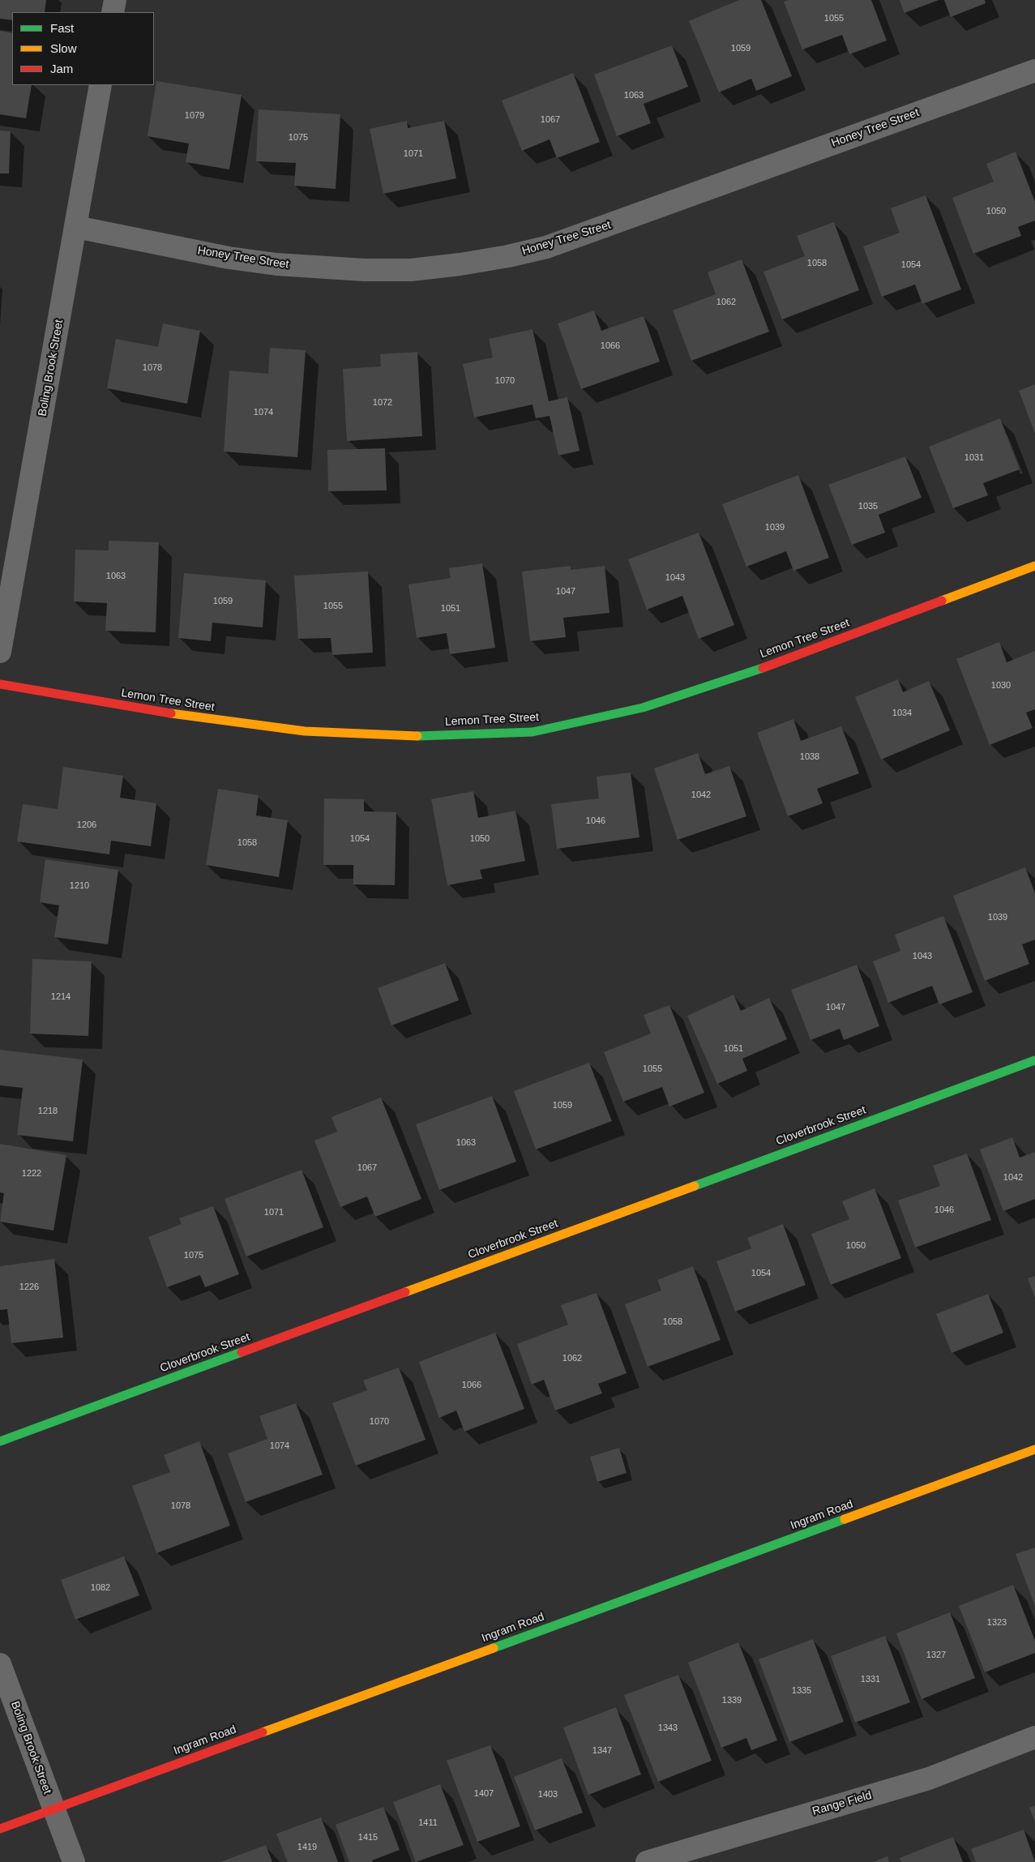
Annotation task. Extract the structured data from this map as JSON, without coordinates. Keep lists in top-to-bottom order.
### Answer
{
  "streets": {
    "street": [
      "Honey Tree Street",
      "Boling Brook Street",
      "Lemon Tree Street",
      "Cloverbrook Street",
      "Ingram Road",
      "Range Field"
    ]
  },
  "crossings": [
    ["Honey Tree Street", "Boling Brook Street"],
    ["Boling Brook Street", "Ingram Road"]
  ],
  "house_numbers": [
    "1055",
    "1059",
    "1063",
    "1079",
    "1067",
    "1075",
    "1071",
    "1050",
    "1058",
    "1054",
    "1062",
    "1066",
    "1078",
    "1070",
    "1072",
    "1074",
    "1031",
    "1035",
    "1039",
    "1063",
    "1043",
    "1047",
    "1059",
    "1055",
    "1051",
    "1030",
    "1034",
    "1038",
    "1042",
    "1046",
    "1206",
    "1054",
    "1050",
    "1058",
    "1210",
    "1039",
    "1043",
    "1214",
    "1047",
    "1051",
    "1055",
    "1059",
    "1218",
    "1063",
    "1067",
    "1222",
    "1042",
    "1046",
    "1071",
    "1050",
    "1075",
    "1054",
    "1226",
    "1058",
    "1062",
    "1066",
    "1070",
    "1074",
    "1078",
    "1082",
    "1323",
    "1327",
    "1331",
    "1335",
    "1339",
    "1343",
    "1347",
    "1407",
    "1403",
    "1411",
    "1415",
    "1419"
  ],
  "legend": ["Fast", "Slow", "Jam"]
}
